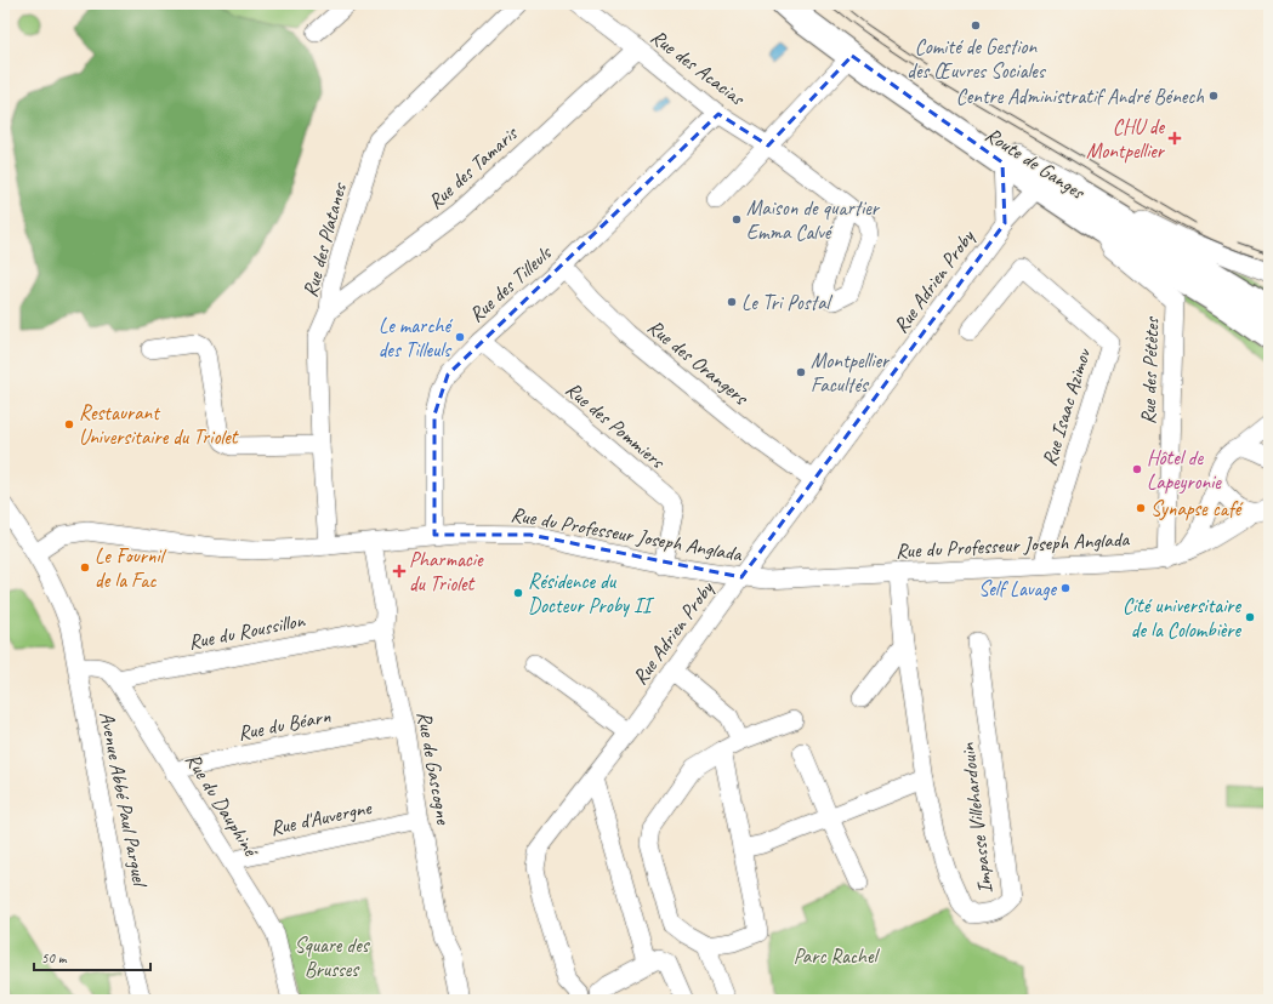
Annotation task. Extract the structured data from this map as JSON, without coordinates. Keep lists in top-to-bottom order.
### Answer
{
  "streets": {
    "main road": ["Route de Ganges"],
    "street": [
      "Rue des Acacias",
      "Rue des Tamaris",
      "Rue des Platanes",
      "Rue Adrien Proby",
      "Rue des Tilleuls",
      "Rue des Orangers",
      "Rue des Pétètes",
      "Rue Isaac Azimov",
      "Rue des Pommiers",
      "Rue du Professeur Joseph Anglada",
      "Rue du Roussillon",
      "Rue du Béarn",
      "Rue de Gascogne",
      "Avenue Abbé Paul Parguel",
      "Rue du Dauphiné",
      "Rue d'Auvergne",
      "Impasse Villehardouin"
    ]
  },
  "crossings": [
    ["Rue des Acacias", "Rue des Tamaris"],
    ["Rue des Acacias", "Rue des Tilleuls"],
    ["Route de Ganges", "Rue Adrien Proby"],
    ["Route de Ganges", "Rue des Pétètes"],
    ["Rue des Tamaris", "Rue des Platanes"],
    ["Rue des Platanes", "Rue du Professeur Joseph Anglada"],
    ["Rue Adrien Proby", "Rue des Orangers"],
    ["Rue Adrien Proby", "Rue du Professeur Joseph Anglada"],
    ["Rue des Tilleuls", "Rue des Orangers"],
    ["Rue des Tilleuls", "Rue des Pommiers"],
    ["Rue des Tilleuls", "Rue du Professeur Joseph Anglada"],
    ["Rue des Pétètes", "Rue du Professeur Joseph Anglada"],
    ["Rue Isaac Azimov", "Rue du Professeur Joseph Anglada"],
    ["Rue des Pommiers", "Rue du Professeur Joseph Anglada"],
    ["Rue du Professeur Joseph Anglada", "Rue de Gascogne"],
    ["Rue du Professeur Joseph Anglada", "Avenue Abbé Paul Parguel"],
    ["Rue du Professeur Joseph Anglada", "Impasse Villehardouin"],
    ["Rue du Roussillon", "Rue de Gascogne"],
    ["Rue du Roussillon", "Rue du Dauphiné"],
    ["Rue du Béarn", "Rue de Gascogne"],
    ["Rue du Béarn", "Rue du Dauphiné"],
    ["Rue de Gascogne", "Rue d'Auvergne"],
    ["Avenue Abbé Paul Parguel", "Rue du Dauphiné"],
    ["Rue du Dauphiné", "Rue d'Auvergne"]
  ],
  "parks": ["Square des Brusses", "Parc Rachel"],
  "places": {
    "other": [
      "Comité de Gestion des Œuvres Sociales",
      "Centre Administratif André Bénech",
      "Maison de quartier Emma Calvé",
      "Le Tri Postal",
      "Le marché des Tilleuls",
      "Montpellier Facultés",
      "Restaurant Universitaire du Triolet",
      "Hôtel de Lapeyronie",
      "Synapse café",
      "Le Fournil de la Fac",
      "Self Lavage",
      "Résidence du Docteur Proby II",
      "Cité universitaire de la Colombière"
    ],
    "health": ["CHU de Montpellier", "Pharmacie du Triolet"]
  },
  "scale_bar": "50 m"
}
